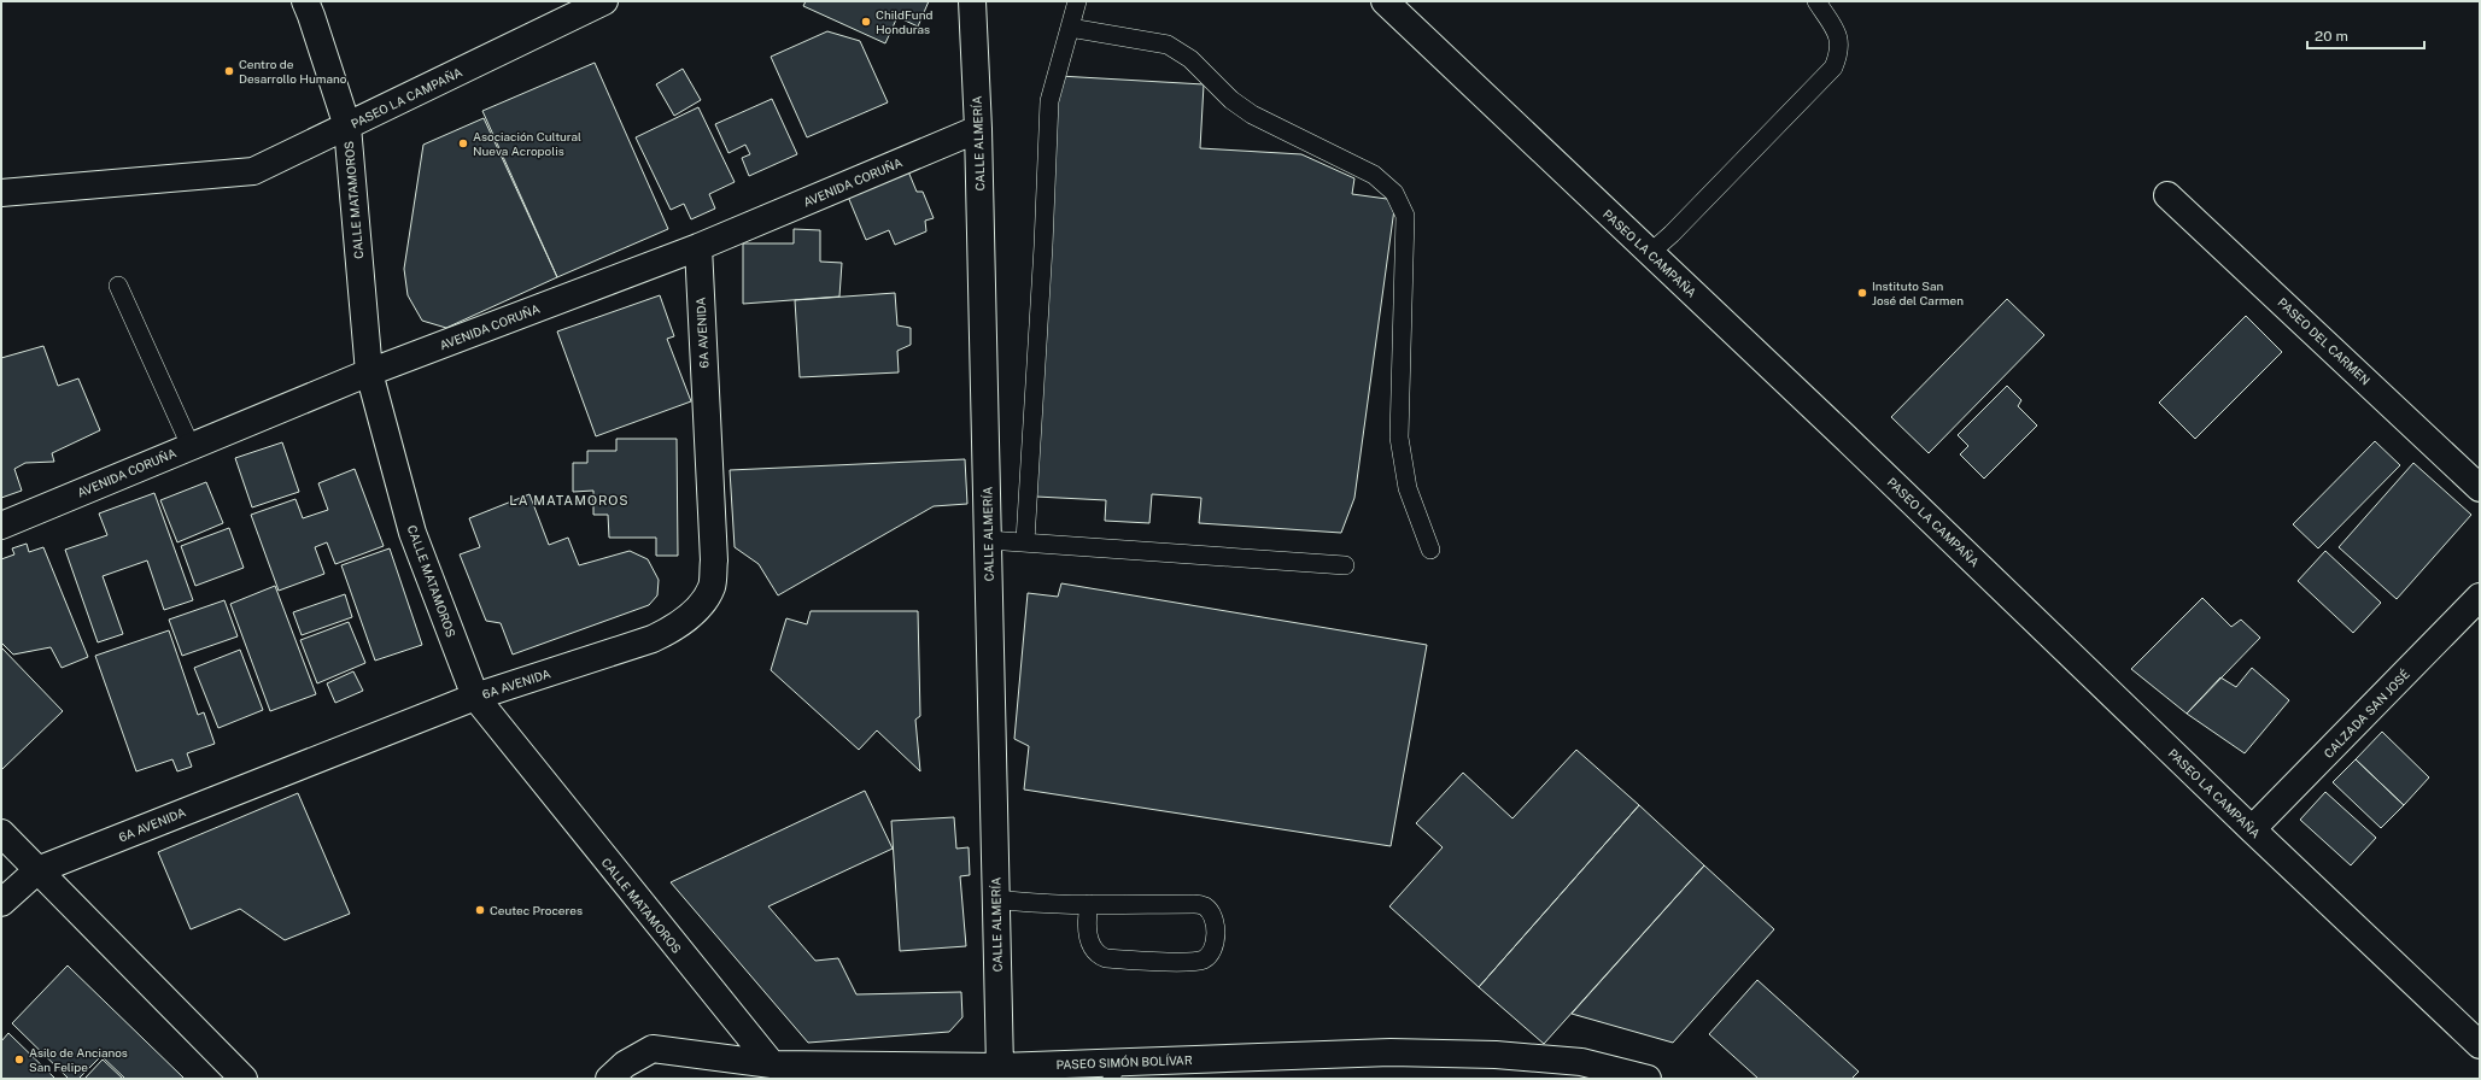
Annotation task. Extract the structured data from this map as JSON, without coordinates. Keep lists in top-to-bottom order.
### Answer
{
  "streets": {
    "street": [
      "PASEO LA CAMPAÑA",
      "CALLE ALMERÍA",
      "AVENIDA CORUÑA",
      "CALLE MATAMOROS",
      "6A AVENIDA",
      "PASEO DEL CARMEN",
      "CALZADA SAN JOSÉ",
      "PASEO SIMÓN BOLÍVAR"
    ]
  },
  "crossings": [
    ["PASEO LA CAMPAÑA", "CALLE MATAMOROS"],
    ["PASEO LA CAMPAÑA", "CALZADA SAN JOSÉ"],
    ["CALLE ALMERÍA", "AVENIDA CORUÑA"],
    ["CALLE ALMERÍA", "PASEO SIMÓN BOLÍVAR"],
    ["AVENIDA CORUÑA", "CALLE MATAMOROS"],
    ["AVENIDA CORUÑA", "6A AVENIDA"],
    ["CALLE MATAMOROS", "6A AVENIDA"],
    ["CALLE MATAMOROS", "PASEO SIMÓN BOLÍVAR"]
  ],
  "districts": ["LA MATAMOROS"],
  "places": [
    "ChildFund Honduras",
    "Centro de Desarrollo Humano",
    "Asociación Cultural Nueva Acropolis",
    "Instituto San José del Carmen",
    "Ceutec Proceres",
    "Asilo de Ancianos San Felipe"
  ],
  "scale_bar": "20 m"
}
